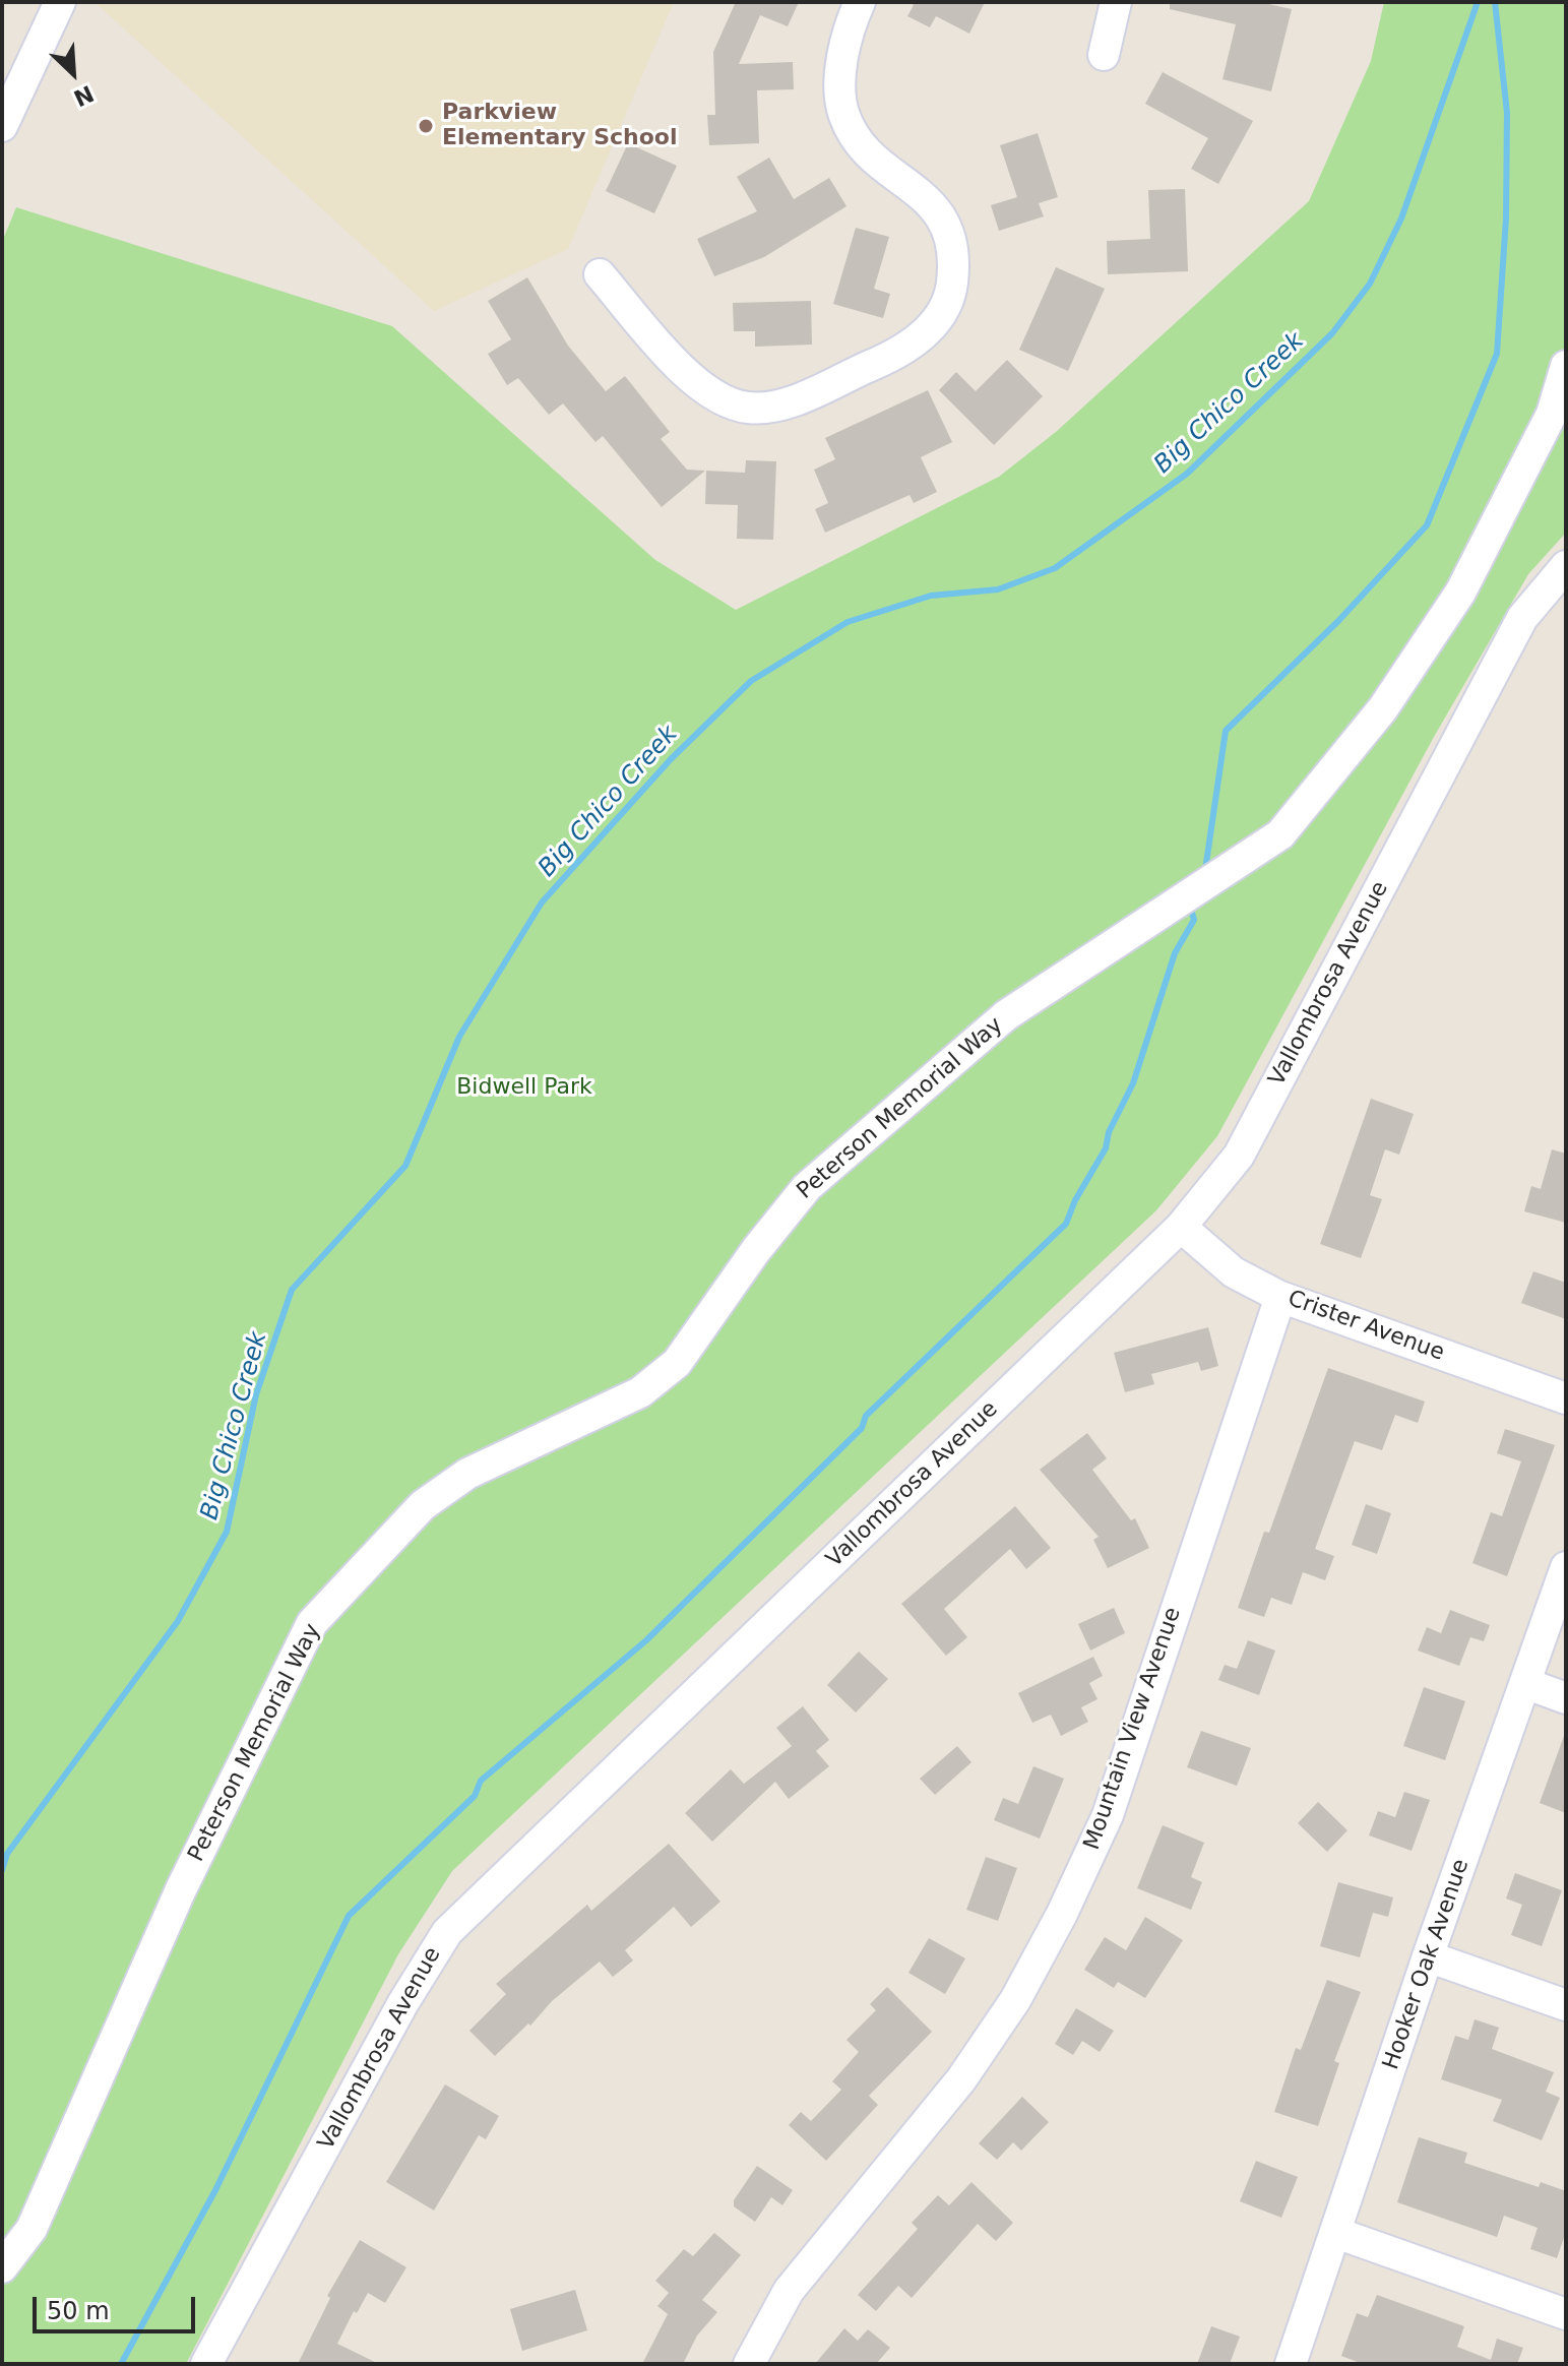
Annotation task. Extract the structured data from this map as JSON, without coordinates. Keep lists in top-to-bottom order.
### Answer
{
  "streets": {
    "street": [
      "Vallombrosa Avenue",
      "Peterson Memorial Way",
      "Crister Avenue",
      "Mountain View Avenue",
      "Hooker Oak Avenue"
    ]
  },
  "crossings": [
    ["Vallombrosa Avenue", "Crister Avenue"],
    ["Crister Avenue", "Mountain View Avenue"]
  ],
  "water": ["Big Chico Creek"],
  "parks": ["Bidwell Park"],
  "places": ["Parkview Elementary School"],
  "scale_bar": "50 m",
  "north": "bottom right"
}
